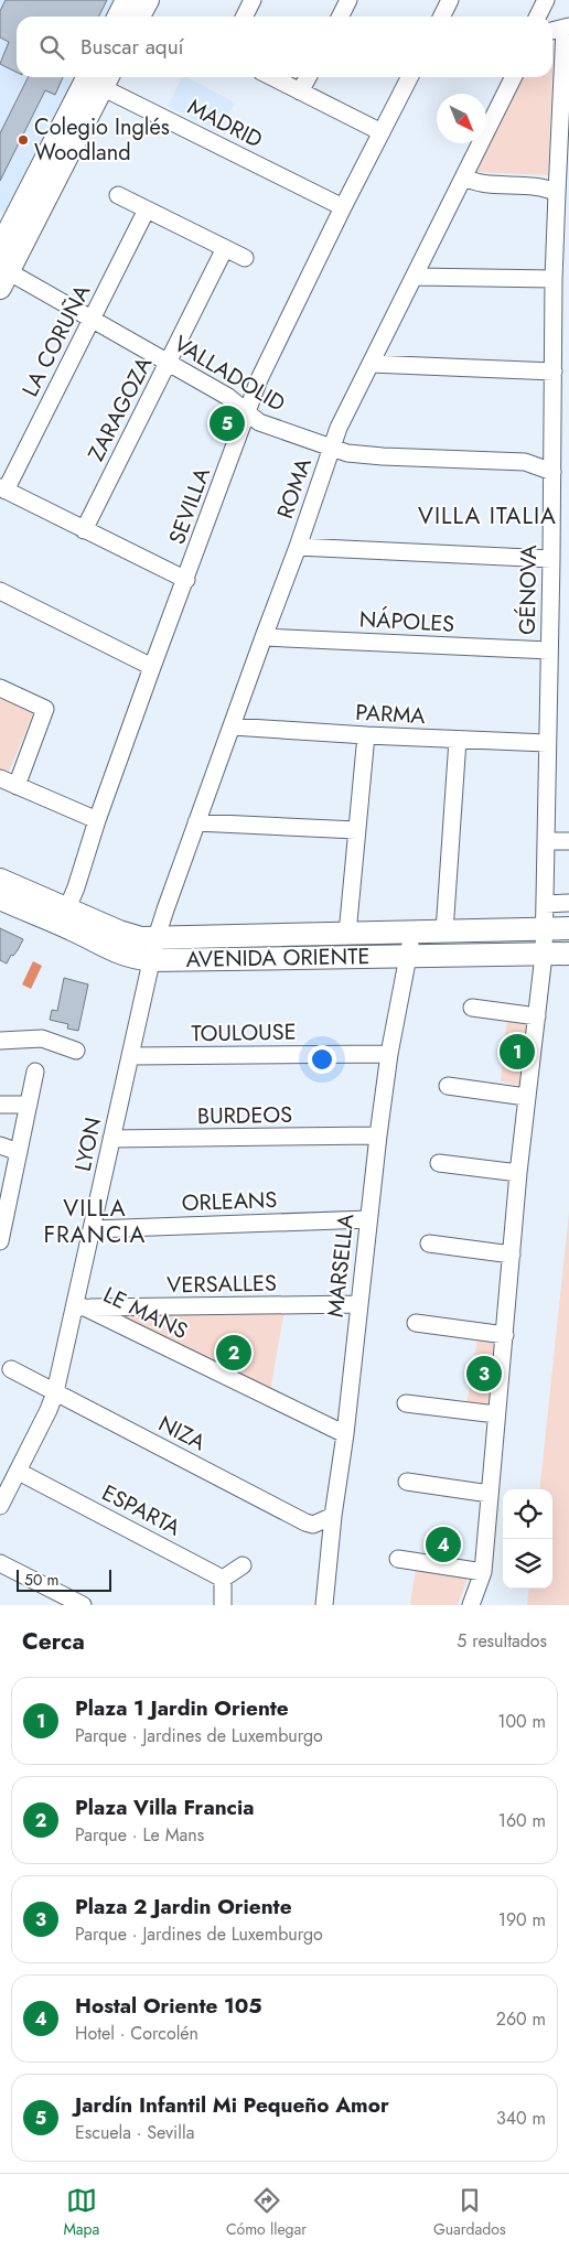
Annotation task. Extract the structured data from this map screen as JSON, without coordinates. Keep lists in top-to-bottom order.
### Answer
{
  "streets": {
    "main road": ["AVENIDA ORIENTE"],
    "street": [
      "MADRID",
      "LA CORUÑA",
      "VALLADOLID",
      "ZARAGOZA",
      "ROMA",
      "SEVILLA",
      "GÉNOVA",
      "NÁPOLES",
      "PARMA",
      "TOULOUSE",
      "BURDEOS",
      "LYON",
      "ORLEANS",
      "MARSELLA",
      "VERSALLES",
      "LE MANS",
      "NIZA",
      "ESPARTA"
    ]
  },
  "crossings": [
    ["MADRID", "SEVILLA"],
    ["LA CORUÑA", "VALLADOLID"],
    ["VALLADOLID", "ZARAGOZA"],
    ["VALLADOLID", "ROMA"],
    ["VALLADOLID", "SEVILLA"],
    ["VALLADOLID", "GÉNOVA"],
    ["ROMA", "NÁPOLES"],
    ["ROMA", "PARMA"],
    ["ROMA", "AVENIDA ORIENTE"],
    ["ROMA", "LYON"],
    ["SEVILLA", "AVENIDA ORIENTE"],
    ["GÉNOVA", "NÁPOLES"],
    ["GÉNOVA", "PARMA"],
    ["GÉNOVA", "AVENIDA ORIENTE"],
    ["AVENIDA ORIENTE", "LYON"],
    ["AVENIDA ORIENTE", "MARSELLA"],
    ["TOULOUSE", "LYON"],
    ["TOULOUSE", "MARSELLA"],
    ["BURDEOS", "LYON"],
    ["BURDEOS", "MARSELLA"],
    ["LYON", "ORLEANS"],
    ["LYON", "VERSALLES"],
    ["LYON", "LE MANS"],
    ["LYON", "NIZA"],
    ["LYON", "ESPARTA"],
    ["ORLEANS", "MARSELLA"],
    ["MARSELLA", "VERSALLES"],
    ["MARSELLA", "LE MANS"],
    ["MARSELLA", "NIZA"],
    ["VERSALLES", "LE MANS"]
  ],
  "districts": ["VILLA ITALIA", "VILLA FRANCIA"],
  "places": ["Colegio Inglés Woodland"],
  "scale_bar": "50 m",
  "north": "bottom right",
  "page": {
    "search": "Buscar aquí",
    "pins": [
      "5",
      "1",
      "2",
      "3",
      "4"
    ],
    "scale": "50 m",
    "heading": ["Cerca", "5 resultados"],
    "list": [
      {
        "mark": "1",
        "name": "Plaza 1 Jardin Oriente",
        "note": "Parque · Jardines de Luxemburgo",
        "value": "100 m"
      },
      {
        "mark": "2",
        "name": "Plaza Villa Francia",
        "note": "Parque · Le Mans",
        "value": "160 m"
      },
      {
        "mark": "3",
        "name": "Plaza 2 Jardin Oriente",
        "note": "Parque · Jardines de Luxemburgo",
        "value": "190 m"
      },
      {
        "mark": "4",
        "name": "Hostal Oriente 105",
        "note": "Hotel · Corcolén",
        "value": "260 m"
      },
      {
        "mark": "5",
        "name": "Jardín Infantil Mi Pequeño Amor",
        "note": "Escuela · Sevilla",
        "value": "340 m"
      }
    ],
    "nav": ["Mapa", "Cómo llegar", "Guardados"]
  }
}
